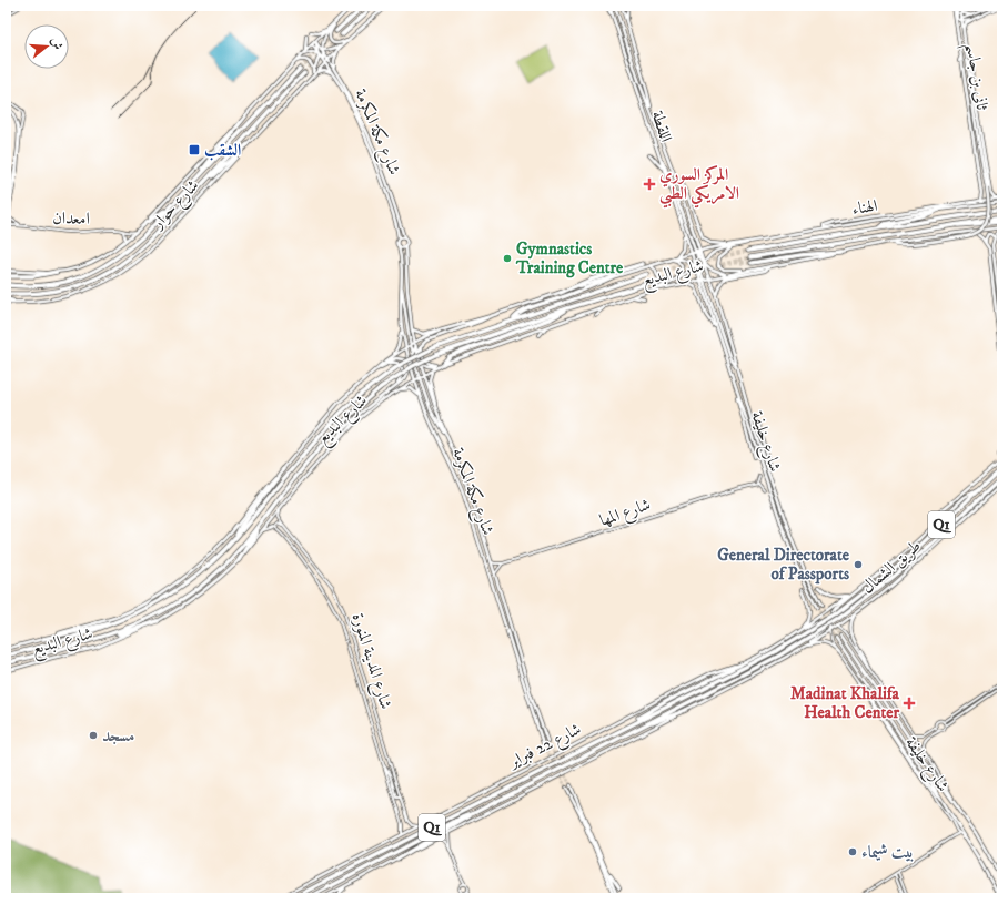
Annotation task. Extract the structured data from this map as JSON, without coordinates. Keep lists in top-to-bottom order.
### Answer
{
  "streets": {
    "highway": [
      "شارع حوار",
      "الهناء",
      "شارع البديع",
      "Q1",
      "طريق الشمال",
      "شارع 22 فبراير"
    ],
    "main road": [
      "ثانى بن جاسم",
      "اللقطة",
      "شارع مكة المكرمة",
      "شارع خليفة"
    ],
    "street": ["امعدان", "شارع المها", "شارع المدينة المنورة"]
  },
  "crossings": [
    ["اللقطة", "شارع البديع"],
    ["اللقطة", "شارع خليفة"],
    ["شارع مكة المكرمة", "شارع حوار"],
    ["شارع مكة المكرمة", "شارع البديع"],
    ["شارع مكة المكرمة", "شارع المها"],
    ["شارع حوار", "امعدان"],
    ["الهناء", "شارع البديع"],
    ["شارع البديع", "شارع خليفة"],
    ["شارع البديع", "شارع المدينة المنورة"],
    ["شارع خليفة", "طريق الشمال"],
    ["شارع خليفة", "شارع 22 فبراير"],
    ["طريق الشمال", "شارع 22 فبراير"],
    ["شارع المدينة المنورة", "شارع 22 فبراير"]
  ],
  "places": {
    "transit": ["الشقب"],
    "health": ["المركز السوري الامريكي الطبي", "Madinat Khalifa Health Center"],
    "other": [
      "Gymnastics Training Centre",
      "General Directorate of Passports",
      "مسجد",
      "بيت شيماء"
    ]
  },
  "north": "right"
}
